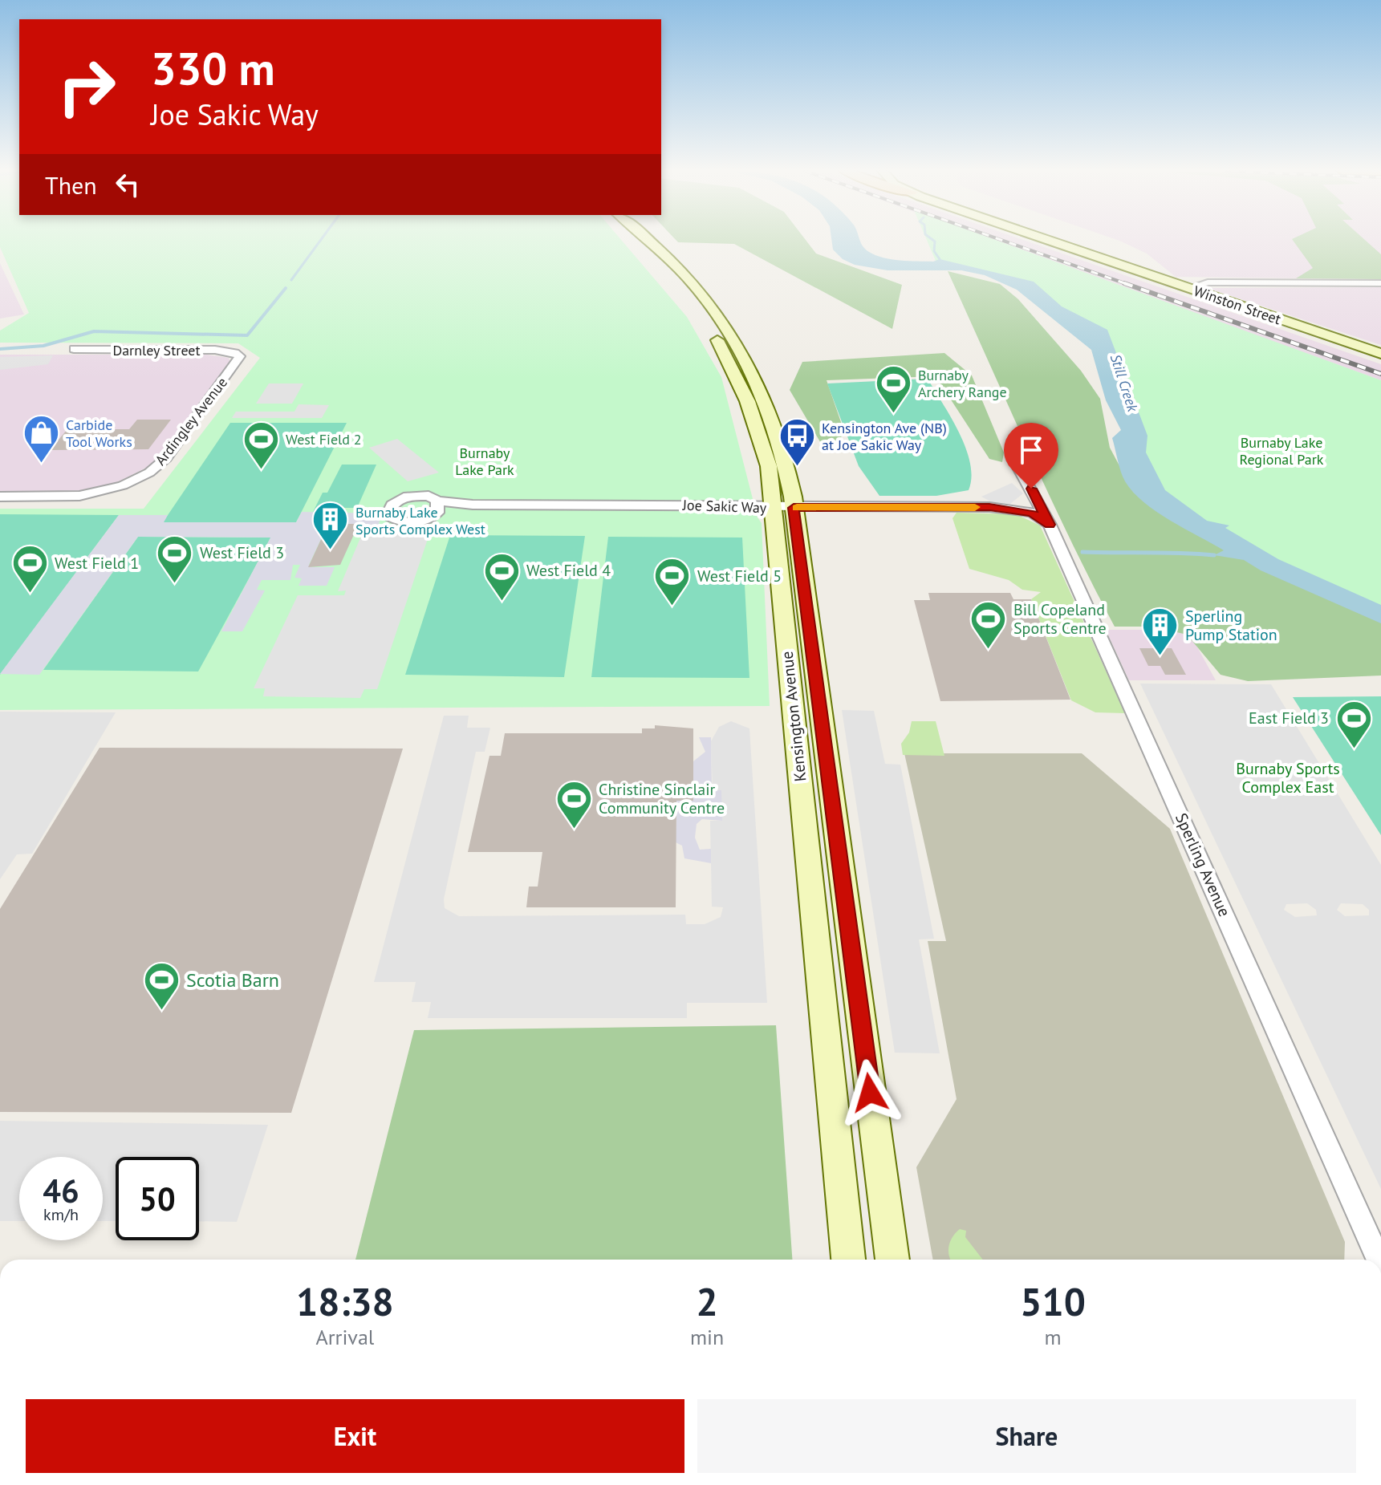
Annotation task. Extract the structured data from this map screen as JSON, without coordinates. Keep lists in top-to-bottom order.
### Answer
{
  "streets": {
    "main road": ["Winston Street", "Kensington Avenue"],
    "street": [
      "Darnley Street",
      "Ardingley Avenue",
      "Joe Sakic Way",
      "Sperling Avenue"
    ]
  },
  "crossings": [
    ["Darnley Street", "Ardingley Avenue"],
    ["Joe Sakic Way", "Kensington Avenue"],
    ["Joe Sakic Way", "Sperling Avenue"]
  ],
  "water": ["Still Creek"],
  "parks": ["Burnaby Lake Regional Park", "Burnaby Lake Park", "Burnaby Sports Complex East"],
  "places": {
    "sports": [
      "Burnaby Archery Range",
      "West Field 2",
      "West Field 3",
      "West Field 1",
      "West Field 4",
      "West Field 5",
      "Bill Copeland Sports Centre",
      "East Field 3",
      "Christine Sinclair Community Centre",
      "Scotia Barn"
    ],
    "shop": ["Carbide Tool Works"],
    "bus stop": ["Kensington Ave (NB) at Joe Sakic Way"],
    "building": ["Burnaby Lake Sports Complex West", "Sperling Pump Station"]
  },
  "page": {
    "turn": ["330 m", "Joe Sakic Way"],
    "then": "Then",
    "speed": "46 km/h",
    "limit": "50",
    "eta": [
      "18:38",
      "Arrival",
      "2",
      "min",
      "510",
      "m"
    ],
    "buttons": ["Exit", "Share"]
  }
}
